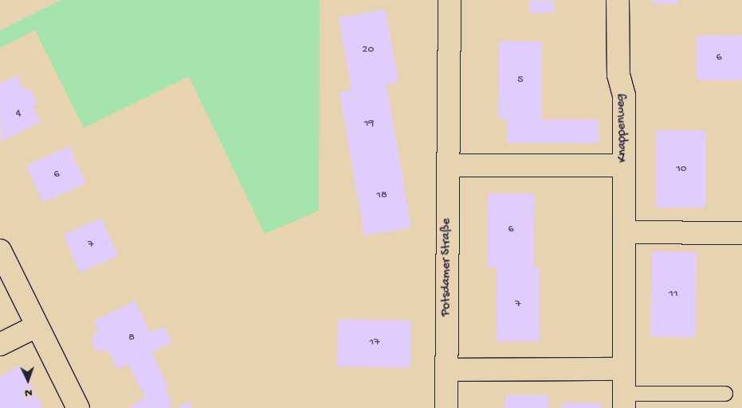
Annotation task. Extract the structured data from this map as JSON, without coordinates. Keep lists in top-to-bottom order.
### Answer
{
  "streets": {
    "street": ["Knappenweg", "Potsdamer Straße"]
  },
  "house_numbers": [
    "20",
    "6",
    "5",
    "4",
    "19",
    "10",
    "6",
    "18",
    "6",
    "7",
    "11",
    "7",
    "8",
    "17"
  ],
  "north": "bottom"
}
